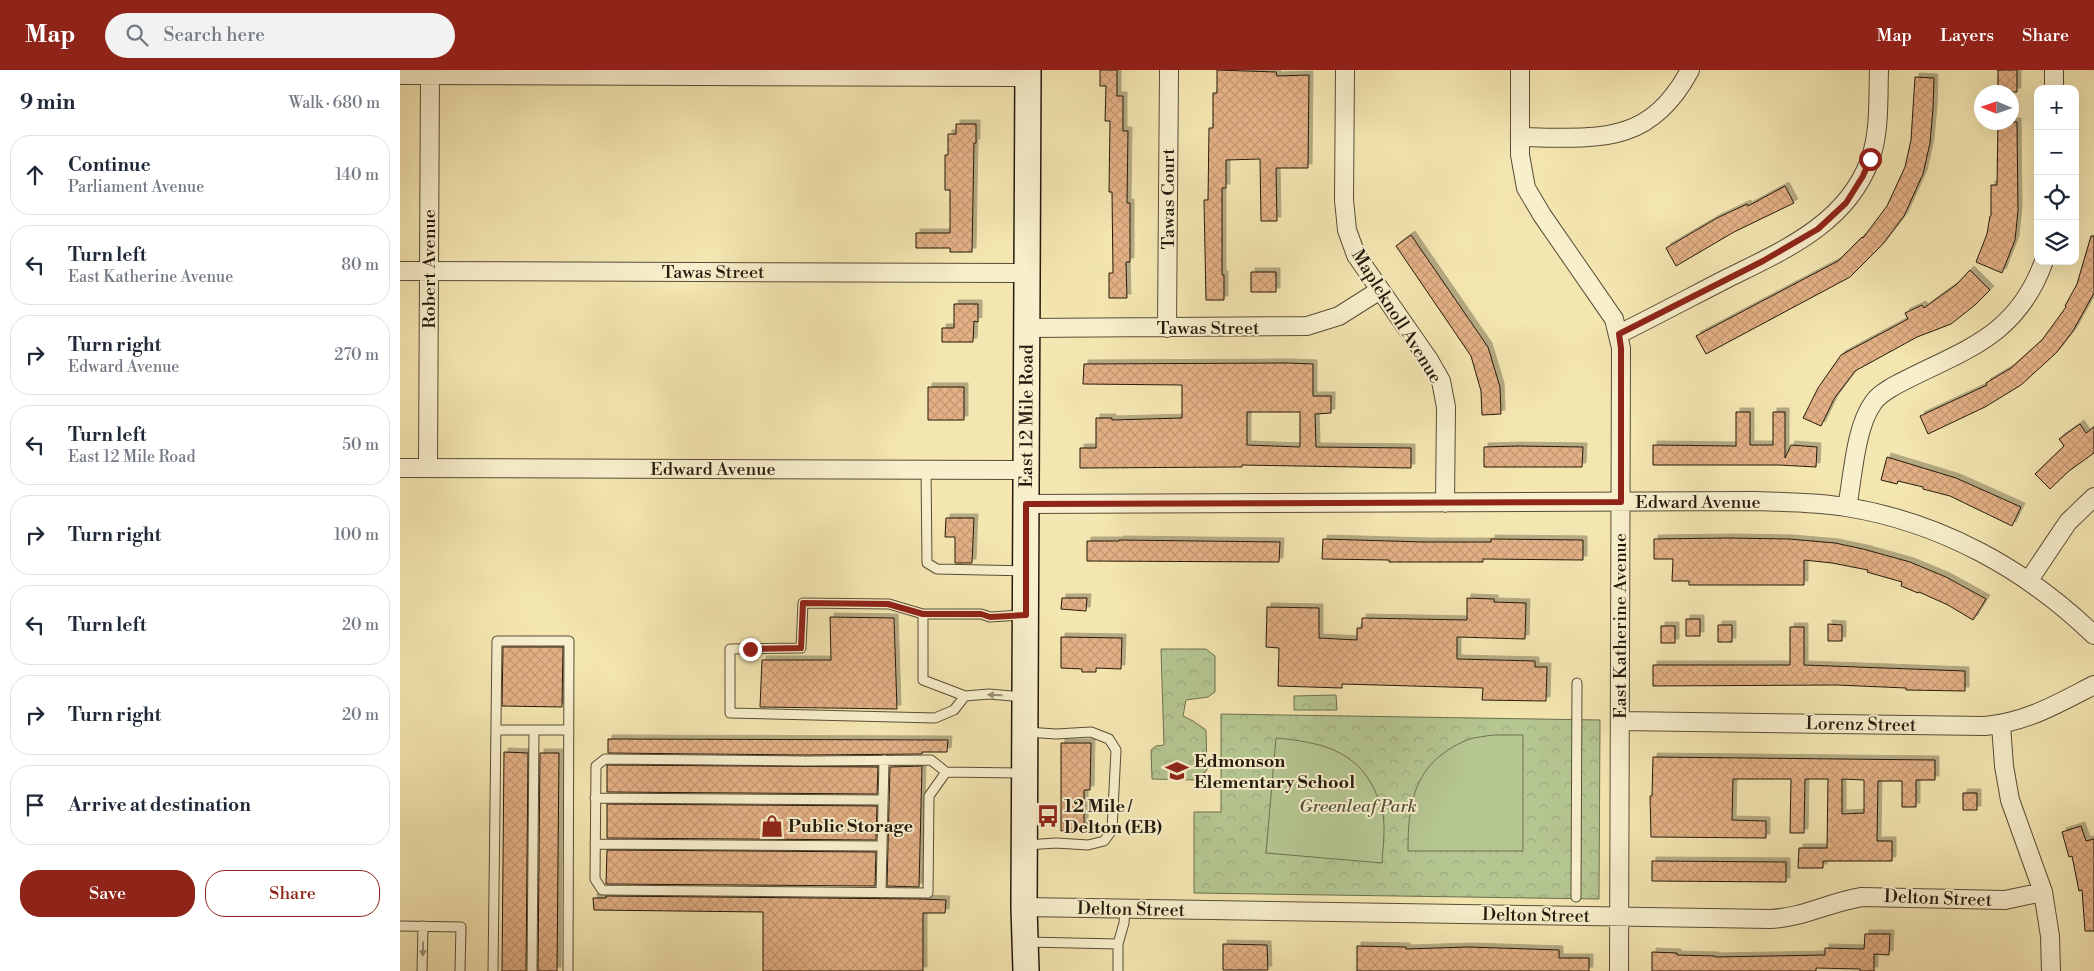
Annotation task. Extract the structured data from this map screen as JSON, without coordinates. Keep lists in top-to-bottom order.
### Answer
{
  "streets": {
    "main road": ["East 12 Mile Road"],
    "street": [
      "Tawas Court",
      "Robert Avenue",
      "Tawas Street",
      "Mapleknoll Avenue",
      "Edward Avenue",
      "East Katherine Avenue",
      "Lorenz Street",
      "Delton Street"
    ]
  },
  "crossings": [
    ["Tawas Court", "Tawas Street"],
    ["Robert Avenue", "Tawas Street"],
    ["Robert Avenue", "Edward Avenue"],
    ["Tawas Street", "Mapleknoll Avenue"],
    ["Tawas Street", "East 12 Mile Road"],
    ["Mapleknoll Avenue", "Edward Avenue"],
    ["East 12 Mile Road", "Edward Avenue"],
    ["East 12 Mile Road", "Delton Street"],
    ["Edward Avenue", "East Katherine Avenue"],
    ["East Katherine Avenue", "Lorenz Street"],
    ["East Katherine Avenue", "Delton Street"]
  ],
  "parks": ["Greenleaf Park"],
  "places": {
    "school or university": ["Edmonson Elementary School"],
    "bus stop": ["12 Mile / Delton (EB)"],
    "shop": ["Public Storage"]
  },
  "north": "left",
  "page": {
    "header": "Map",
    "search": "Search here",
    "nav": ["Map", "Layers", "Share"],
    "heading": ["9 min", "Walk · 680 m"],
    "map_buttons": ["+", "−"],
    "list": [
      ["Continue", "Parliament Avenue", "140 m"],
      ["Turn left", "East Katherine Avenue", "80 m"],
      ["Turn right", "Edward Avenue", "270 m"],
      ["Turn left", "East 12 Mile Road", "50 m"],
      ["Turn right", "100 m"],
      ["Turn left", "20 m"],
      ["Turn right", "20 m"],
      "Arrive at destination"
    ],
    "buttons": ["Save", "Share"]
  }
}
